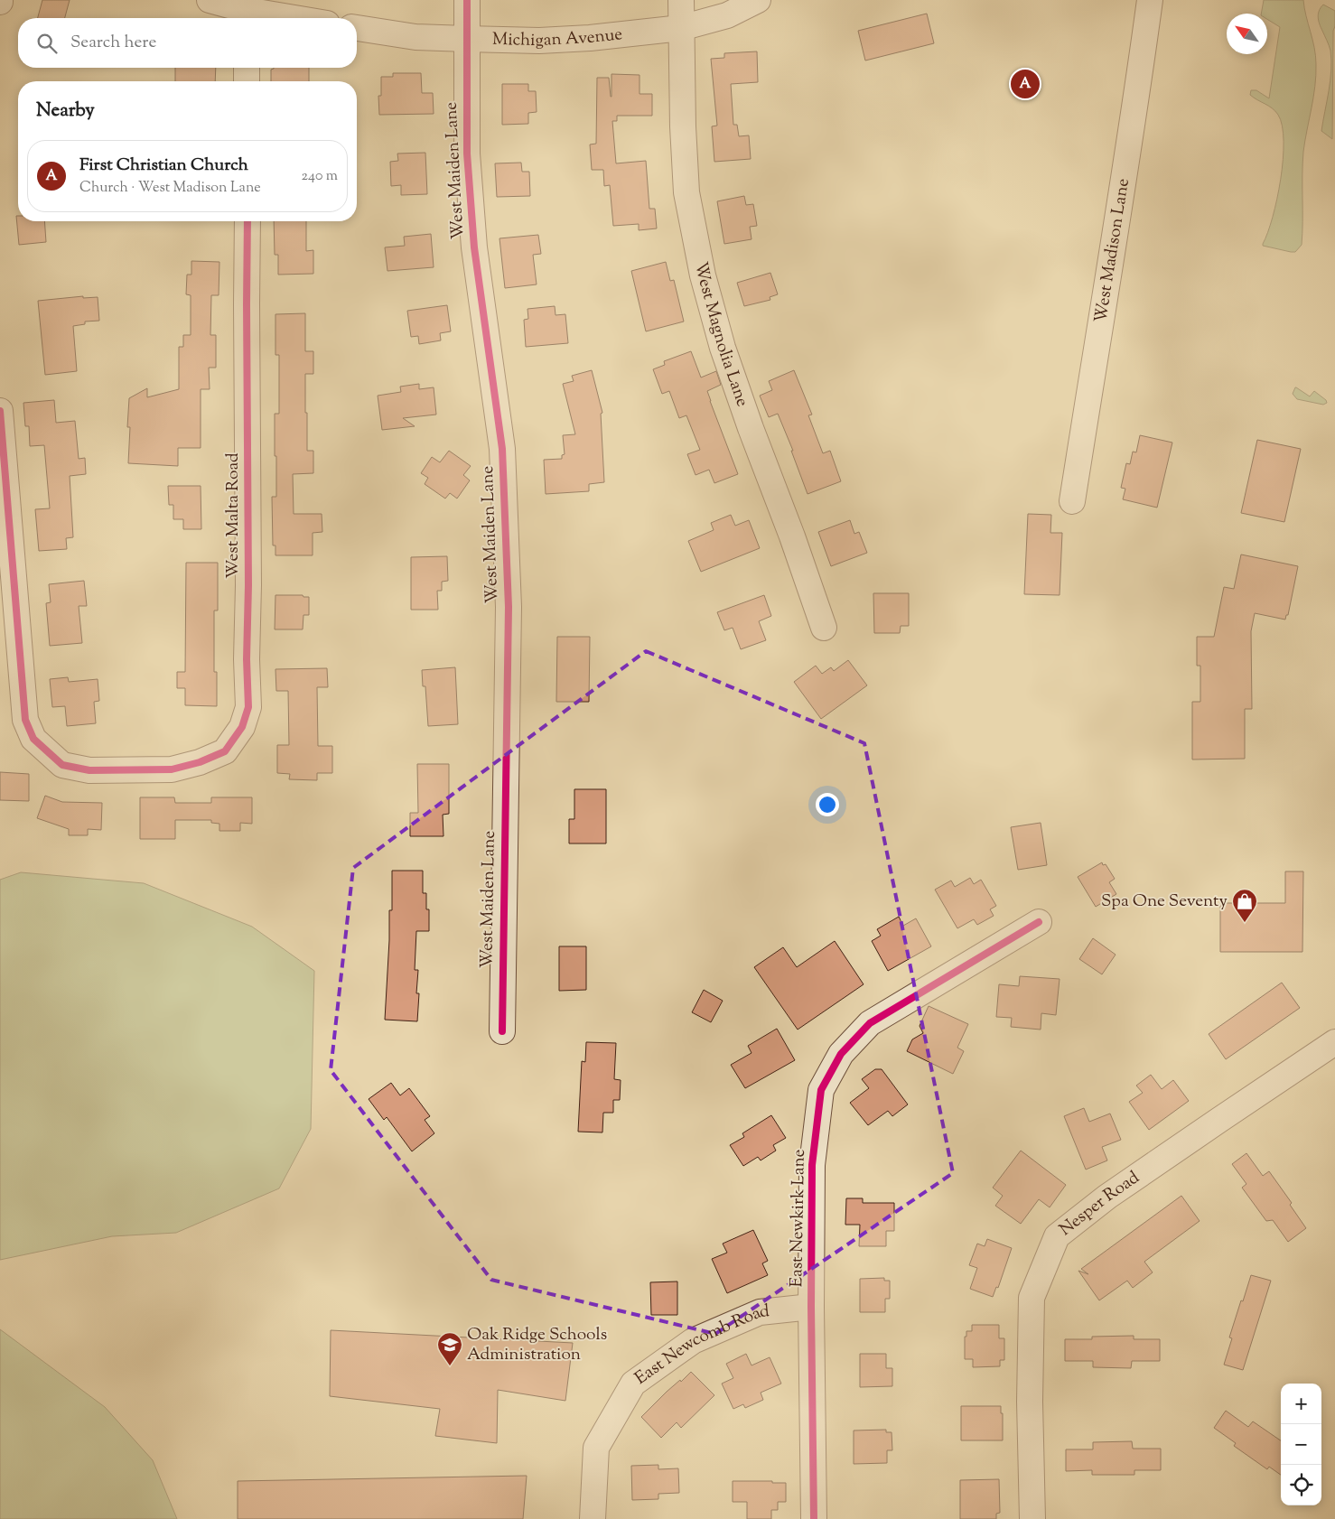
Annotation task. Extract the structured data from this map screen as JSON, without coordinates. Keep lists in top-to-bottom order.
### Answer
{
  "streets": {
    "street": [
      "Michigan Avenue",
      "West Maiden Lane",
      "West Madison Lane",
      "West Magnolia Lane",
      "West Malta Road",
      "Nesper Road",
      "East Newkirk Lane",
      "East Newcomb Road"
    ]
  },
  "crossings": [
    ["Michigan Avenue", "West Maiden Lane"],
    ["Michigan Avenue", "West Magnolia Lane"],
    ["East Newkirk Lane", "East Newcomb Road"]
  ],
  "places": {
    "shop": ["Spa One Seventy"],
    "school or university": ["Oak Ridge Schools Administration"]
  },
  "north": "top left",
  "page": {
    "search": "Search here",
    "pins": "A",
    "heading": "Nearby",
    "list": [
      {
        "mark": "A",
        "name": "First Christian Church",
        "note": "Church · West Madison Lane",
        "value": "240 m"
      }
    ],
    "map_buttons": ["+", "−"]
  }
}
